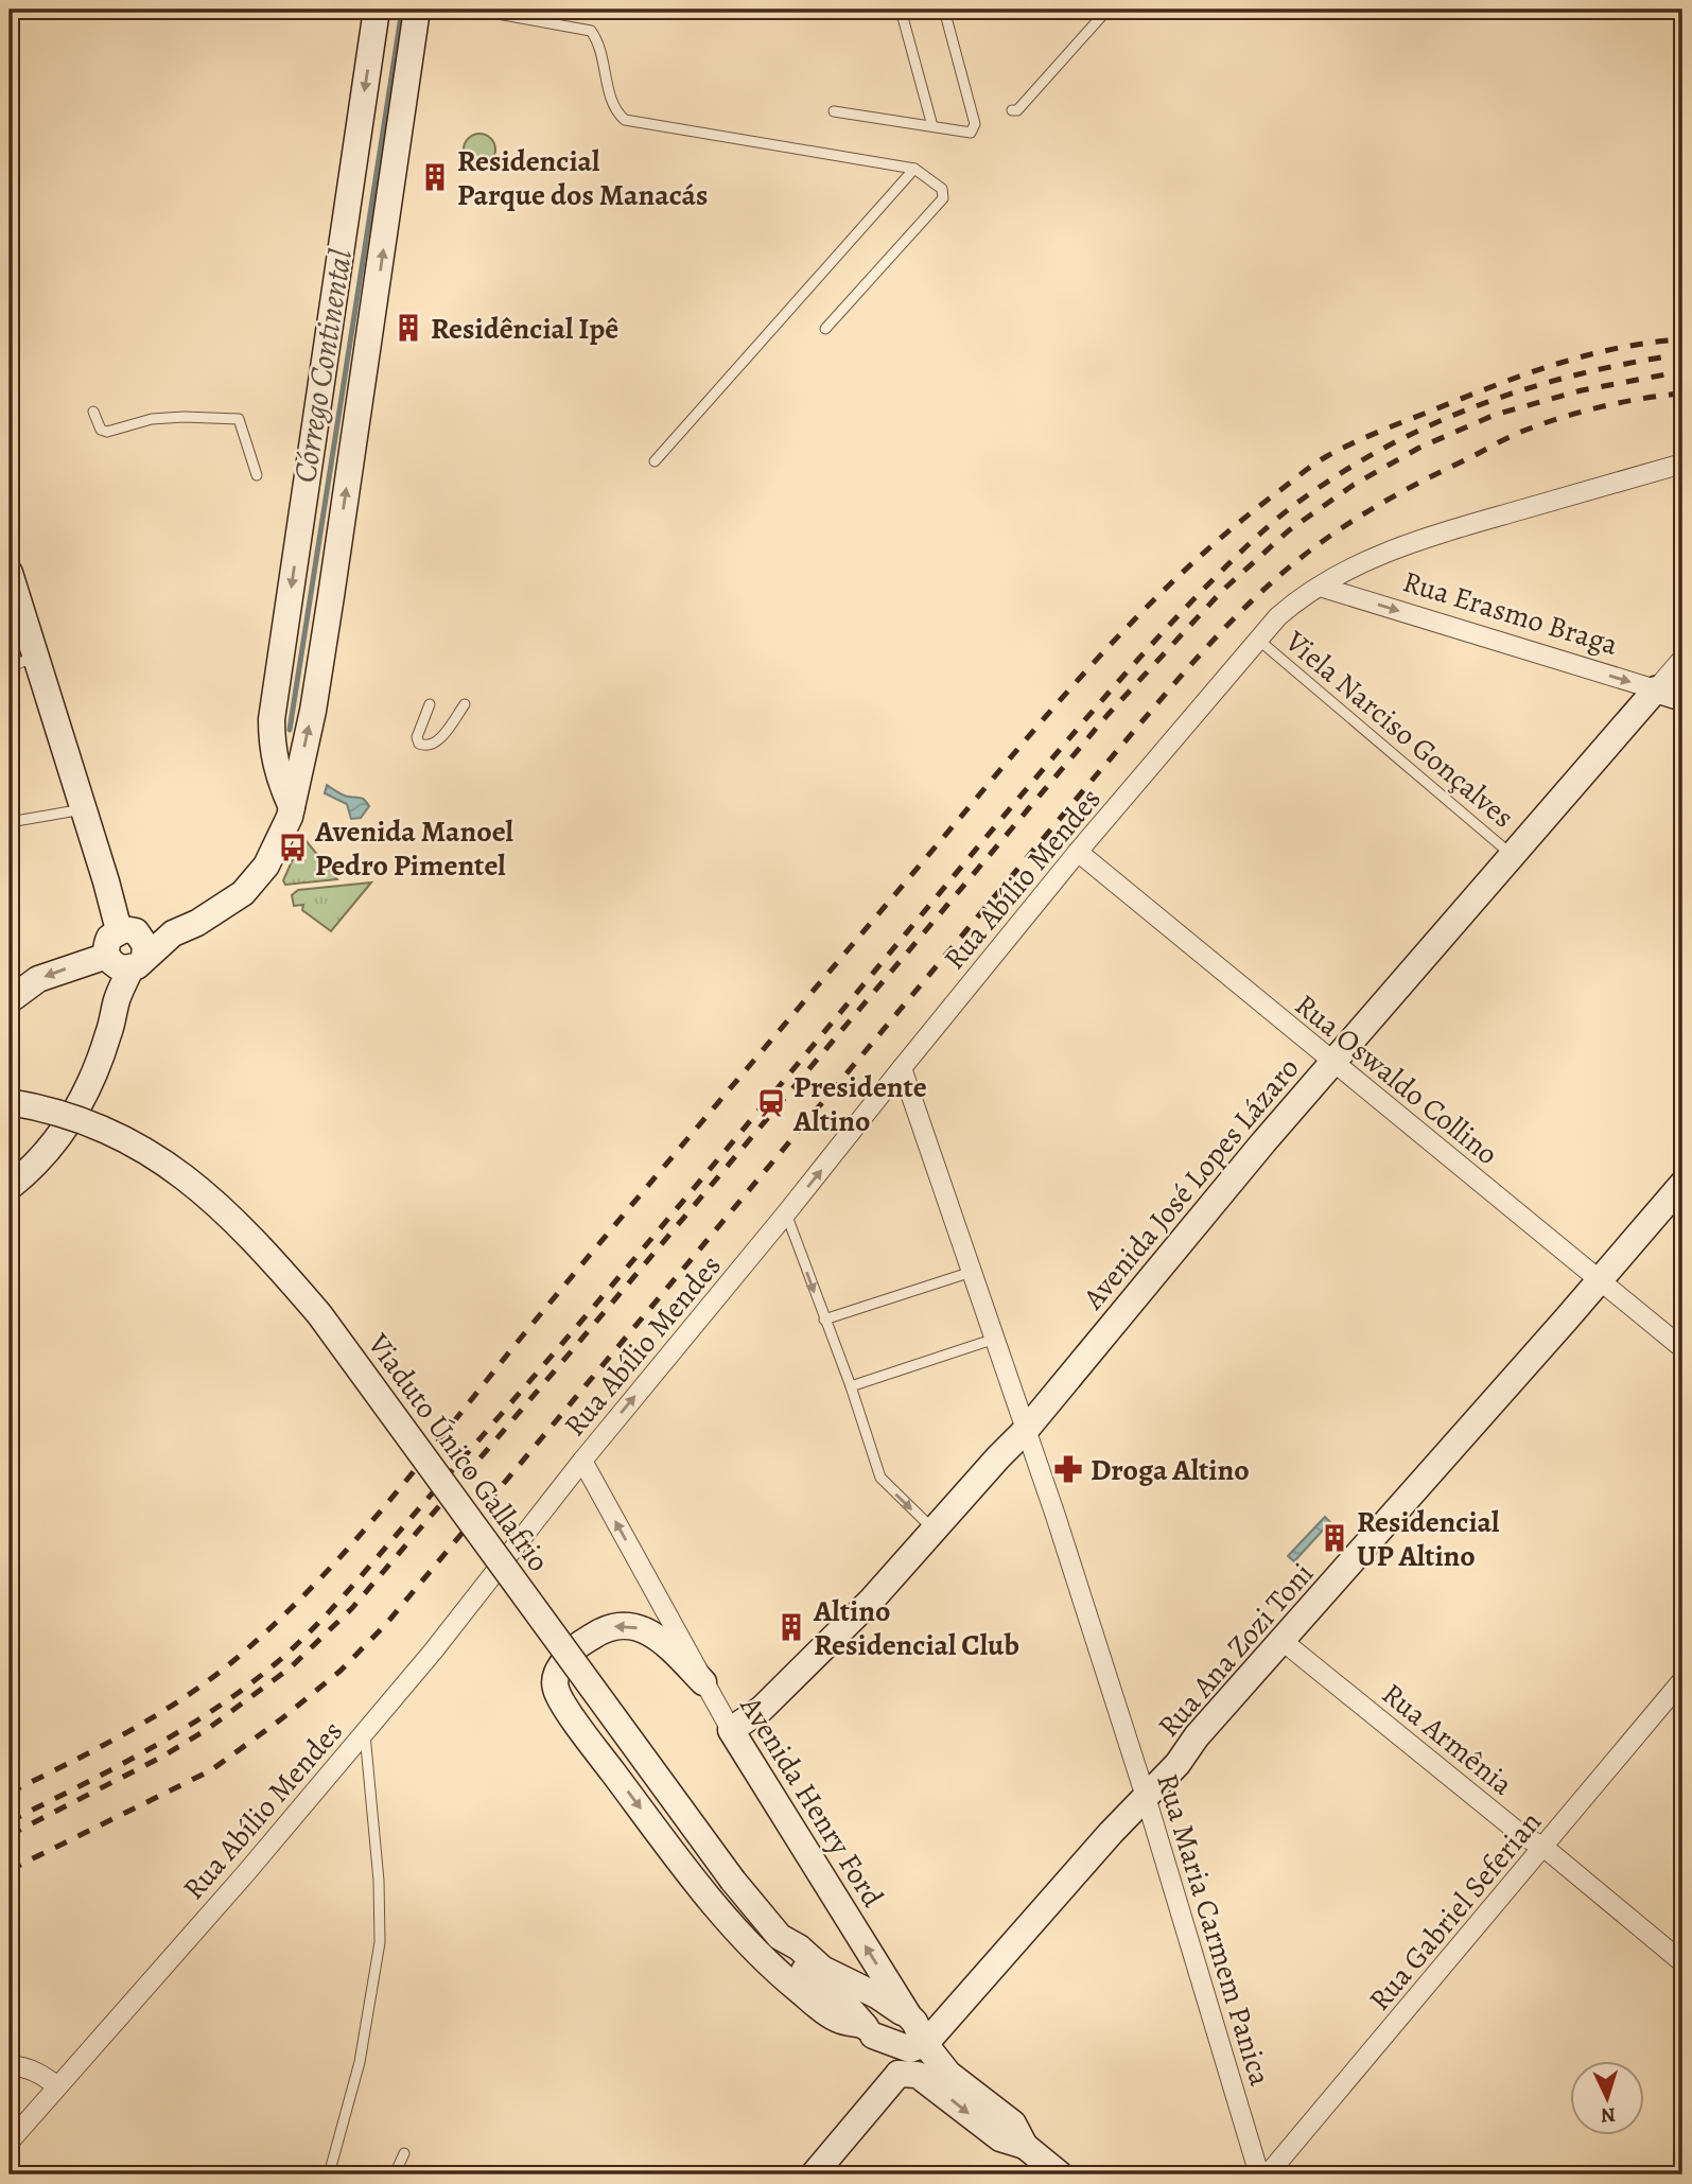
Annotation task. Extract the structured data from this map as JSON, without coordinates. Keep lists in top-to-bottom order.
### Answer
{
  "streets": {
    "main road": [
      "Rua Erasmo Braga",
      "Avenida José Lopes Lázaro",
      "Viaduto Único Gallafrio",
      "Rua Ana Zozi Toni",
      "Avenida Henry Ford"
    ],
    "street": [
      "Rua Abílio Mendes",
      "Rua Oswaldo Collino",
      "Rua Armênia",
      "Rua Gabriel Seferian",
      "Rua Maria Carmem Panica"
    ],
    "lane": ["Viela Narciso Gonçalves"]
  },
  "crossings": [
    ["Rua Erasmo Braga", "Rua Abílio Mendes"],
    ["Rua Erasmo Braga", "Avenida José Lopes Lázaro"],
    ["Viela Narciso Gonçalves", "Rua Abílio Mendes"],
    ["Viela Narciso Gonçalves", "Avenida José Lopes Lázaro"],
    ["Rua Abílio Mendes", "Rua Oswaldo Collino"],
    ["Rua Abílio Mendes", "Avenida Henry Ford"],
    ["Rua Abílio Mendes", "Rua Maria Carmem Panica"],
    ["Rua Oswaldo Collino", "Avenida José Lopes Lázaro"],
    ["Rua Oswaldo Collino", "Rua Ana Zozi Toni"],
    ["Avenida José Lopes Lázaro", "Avenida Henry Ford"],
    ["Avenida José Lopes Lázaro", "Rua Maria Carmem Panica"],
    ["Viaduto Único Gallafrio", "Rua Ana Zozi Toni"],
    ["Viaduto Único Gallafrio", "Avenida Henry Ford"],
    ["Rua Ana Zozi Toni", "Rua Armênia"],
    ["Rua Ana Zozi Toni", "Avenida Henry Ford"],
    ["Rua Ana Zozi Toni", "Rua Maria Carmem Panica"],
    ["Rua Armênia", "Rua Gabriel Seferian"]
  ],
  "one_way": ["Rua Erasmo Braga"],
  "water": ["Córrego Continental"],
  "places": {
    "building": [
      "Residencial Parque dos Manacás",
      "Residêncial Ipê",
      "Residencial UP Altino",
      "Altino Residencial Club"
    ],
    "bus stop": ["Avenida Manoel Pedro Pimentel"],
    "station": ["Presidente Altino"],
    "pharmacy": ["Droga Altino"]
  },
  "north": "bottom"
}
